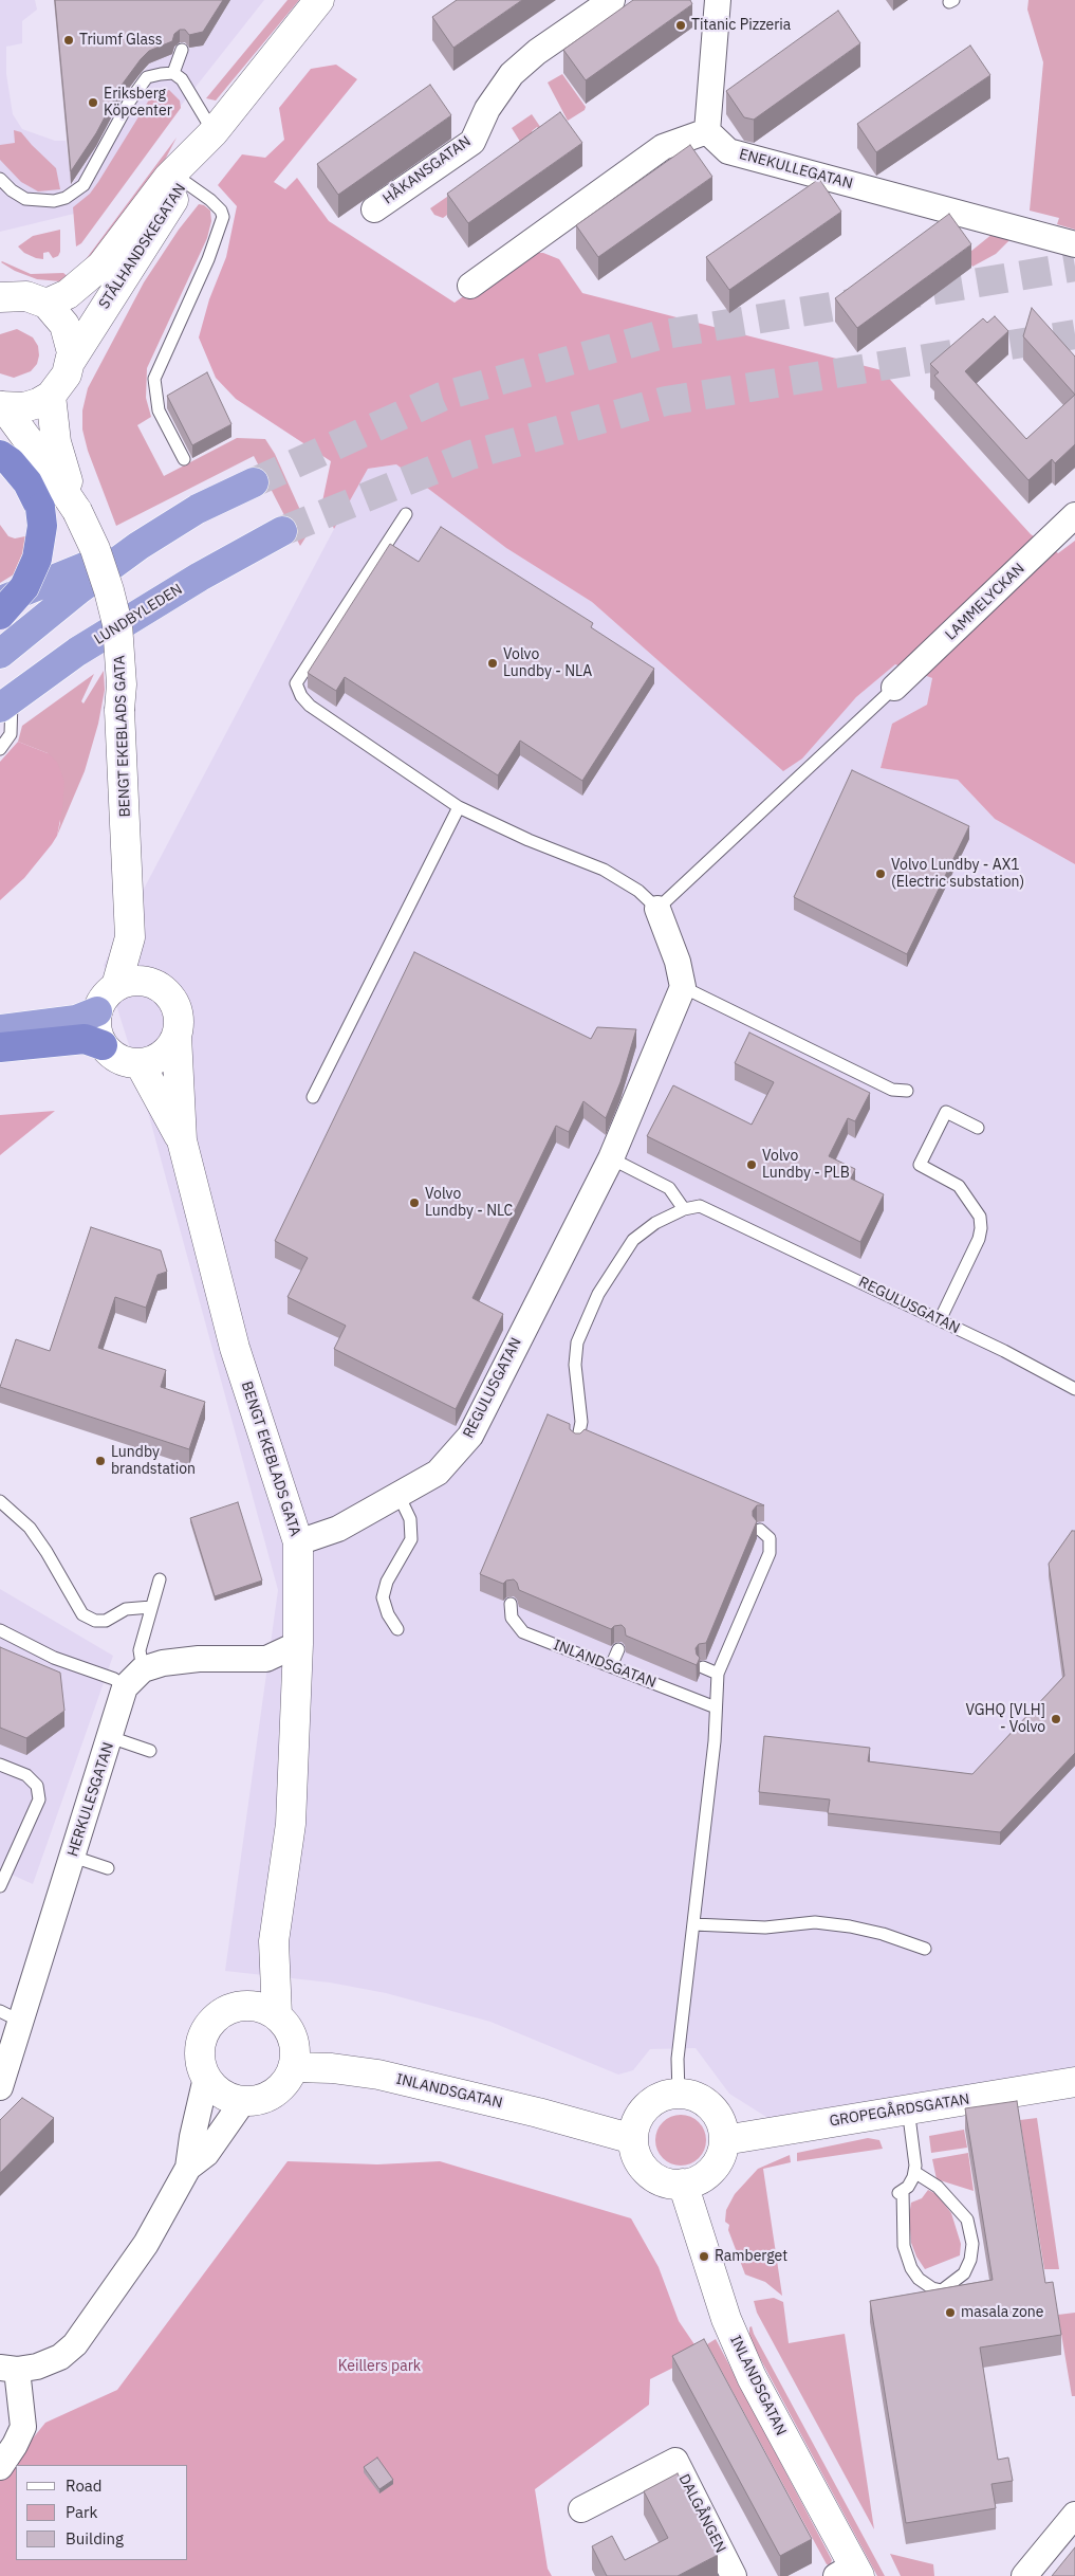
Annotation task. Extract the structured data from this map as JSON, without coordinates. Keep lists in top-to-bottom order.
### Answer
{
  "streets": {
    "highway": ["LUNDBYLEDEN"],
    "street": [
      "ENEKULLEGATAN",
      "HÅKANSGATAN",
      "STÅLHANDSKEGATAN",
      "LAMMELYCKAN",
      "BENGT EKEBLADS GATA",
      "REGULUSGATAN",
      "INLANDSGATAN",
      "HERKULESGATAN",
      "GROPEGÅRDSGATAN",
      "DALGÅNGEN"
    ]
  },
  "crossings": [
    ["STÅLHANDSKEGATAN", "BENGT EKEBLADS GATA"],
    ["BENGT EKEBLADS GATA", "REGULUSGATAN"],
    ["BENGT EKEBLADS GATA", "INLANDSGATAN"],
    ["BENGT EKEBLADS GATA", "HERKULESGATAN"],
    ["INLANDSGATAN", "GROPEGÅRDSGATAN"]
  ],
  "parks": ["Keillers park"],
  "places": [
    "Titanic Pizzeria",
    "Triumf Glass",
    "Eriksberg Köpcenter",
    "Volvo Lundby - NLA",
    "Volvo Lundby - AX1 (Electric substation)",
    "Volvo Lundby - PLB",
    "Volvo Lundby - NLC",
    "Lundby brandstation",
    "VGHQ [VLH] - Volvo",
    "Ramberget",
    "masala zone"
  ],
  "legend": ["Road", "Park", "Building"]
}
